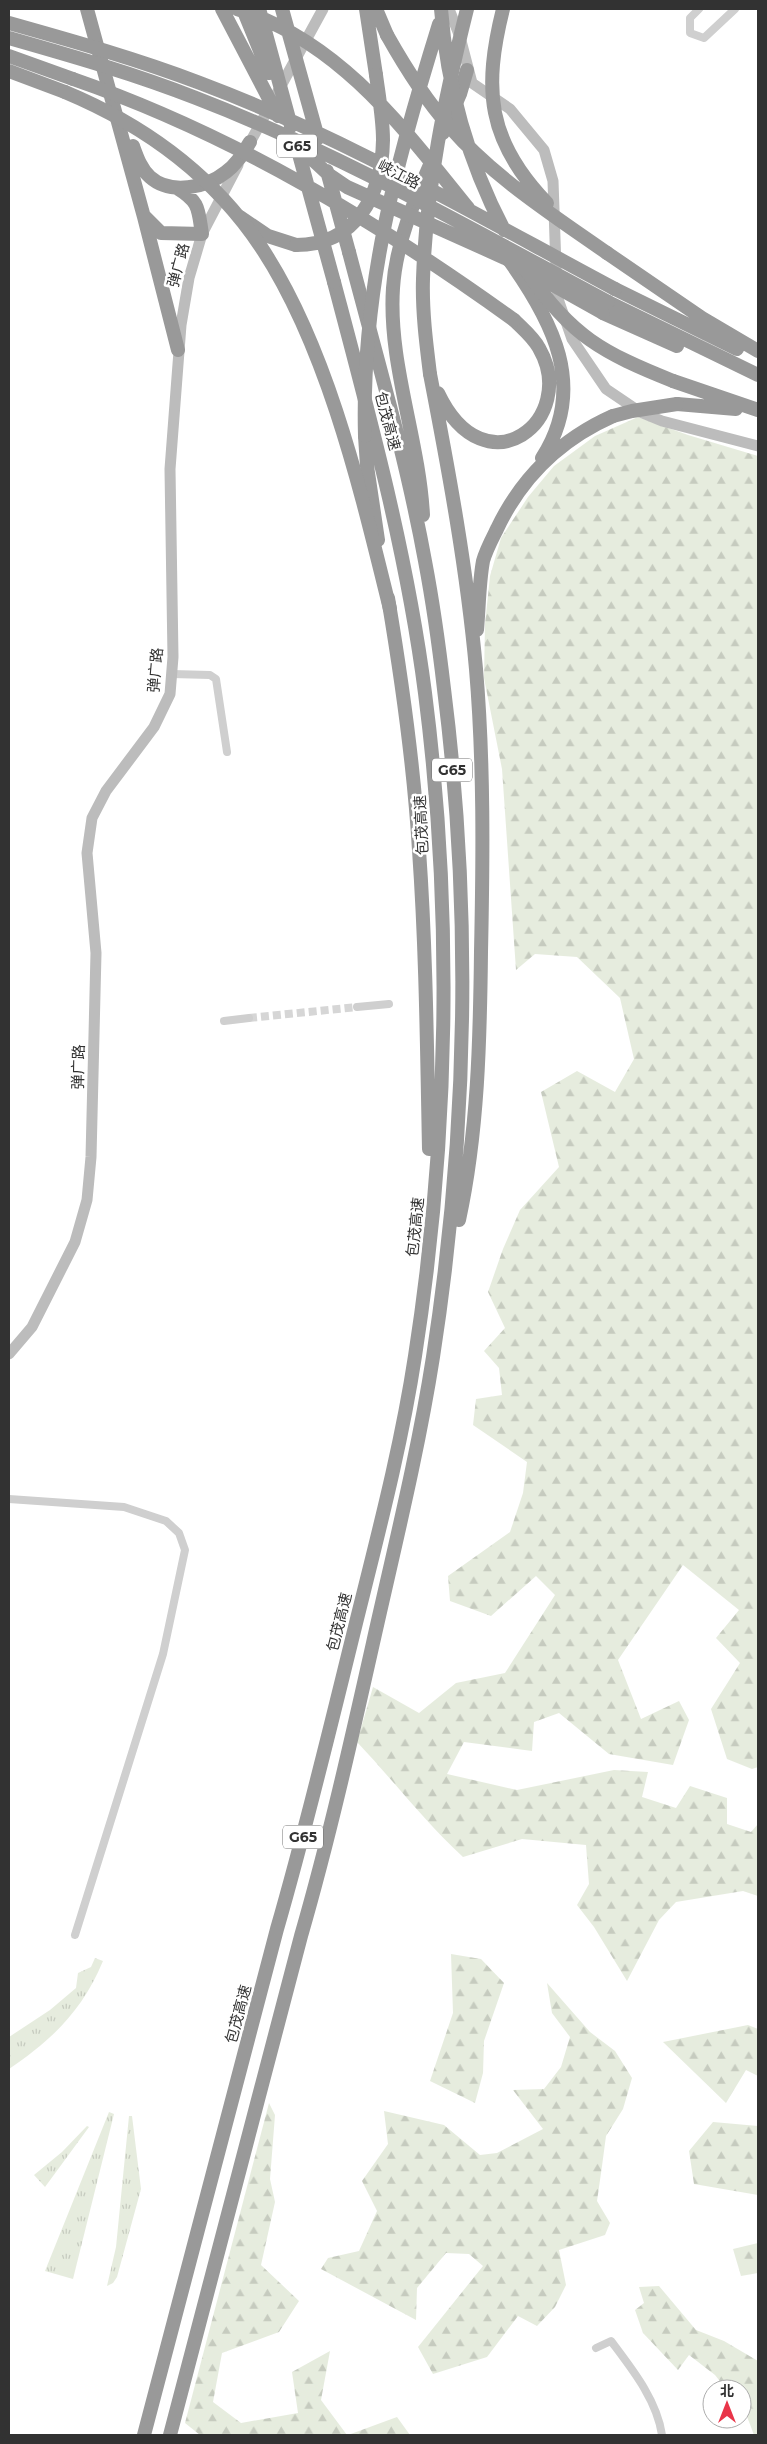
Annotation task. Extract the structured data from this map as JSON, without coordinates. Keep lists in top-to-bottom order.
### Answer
{
  "streets": {
    "highway": ["G65", "峡江路", "包茂高速"],
    "main road": ["弹广路"]
  },
  "north": "top"
}
